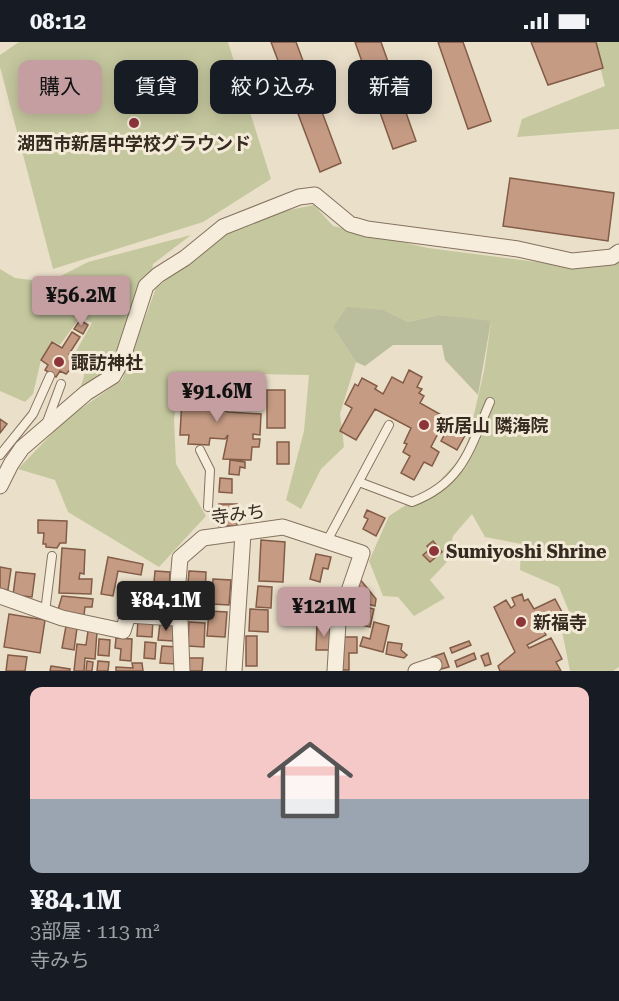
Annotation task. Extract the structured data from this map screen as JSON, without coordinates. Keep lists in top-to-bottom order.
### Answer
{
  "streets": {
    "street": ["寺みち"]
  },
  "places": [
    "湖西市新居中学校グラウンド",
    "諏訪神社",
    "新居山 隣海院",
    "Sumiyoshi Shrine",
    "新福寺"
  ],
  "page": {
    "status": "08:12",
    "chip": [
      "購入",
      "賃貸",
      "絞り込み",
      "新着"
    ],
    "price": [
      "¥56.2M",
      "¥91.6M",
      "¥84.1M",
      "¥121M"
    ],
    "list": [
      {
        "name": "¥84.1M",
        "note": "3部屋 · 113 m² · 寺みち"
      }
    ]
  }
}
